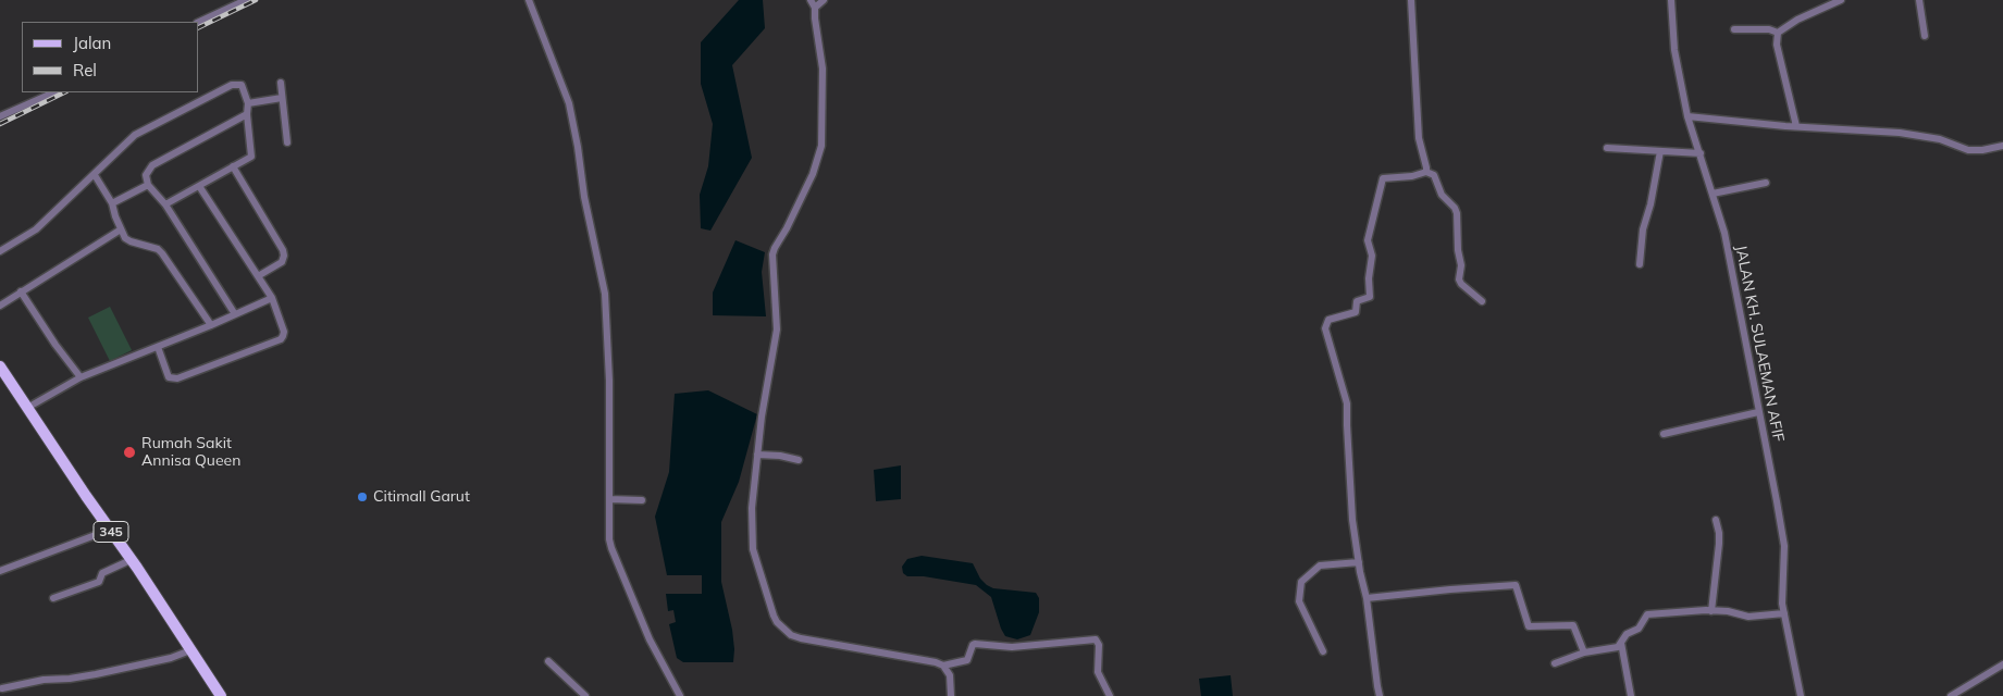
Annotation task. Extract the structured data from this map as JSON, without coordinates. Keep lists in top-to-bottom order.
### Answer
{
  "streets": {
    "main road": ["345"],
    "street": ["JALAN KH. SULAEMAN AFIF"]
  },
  "places": ["Rumah Sakit Annisa Queen", "Citimall Garut"],
  "legend": ["Jalan", "Rel"]
}
